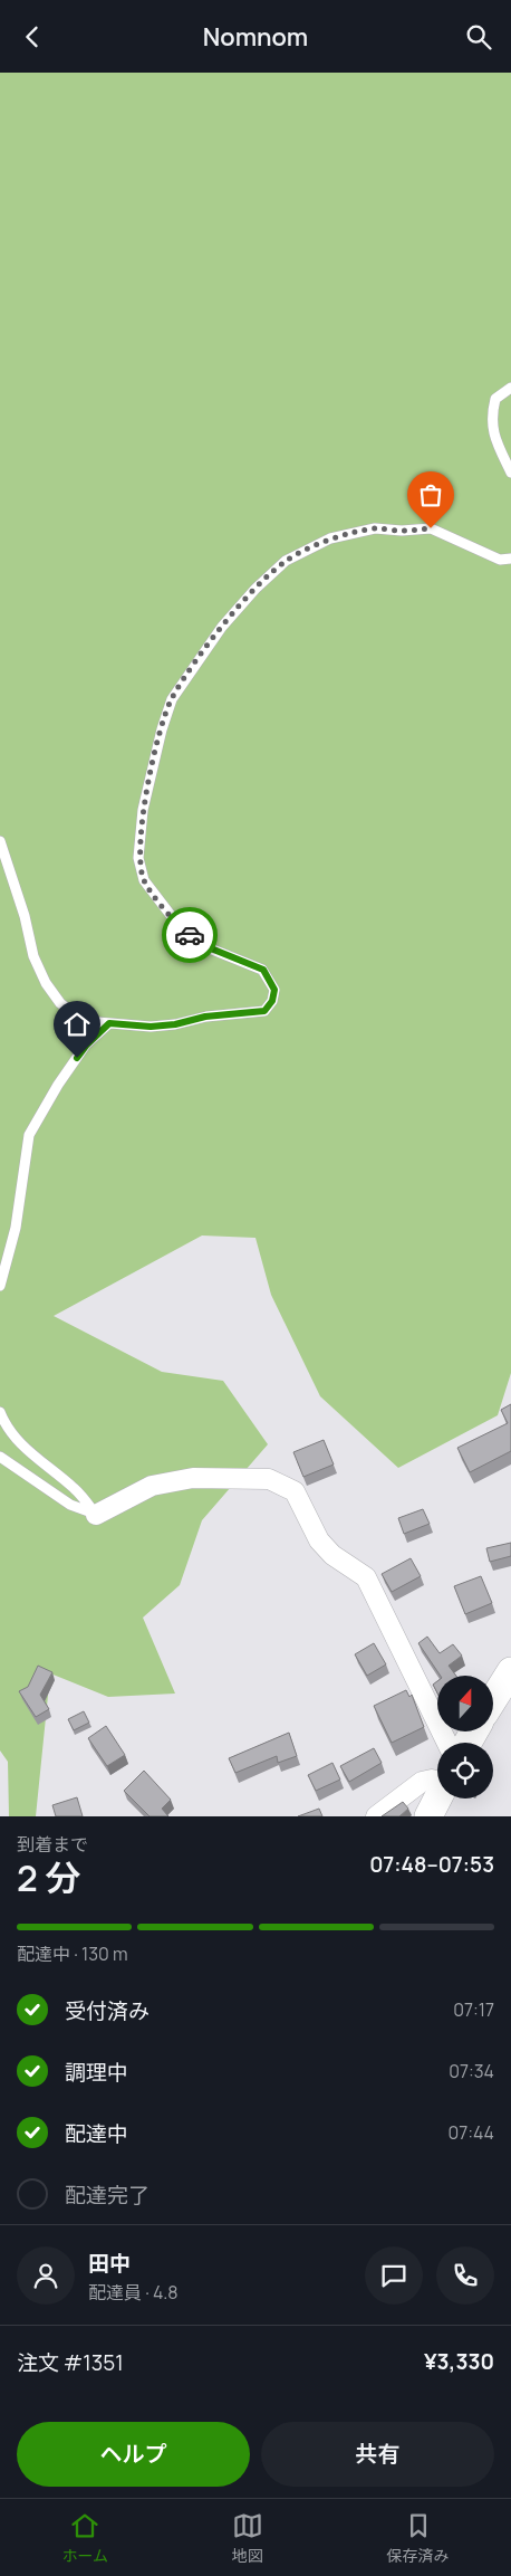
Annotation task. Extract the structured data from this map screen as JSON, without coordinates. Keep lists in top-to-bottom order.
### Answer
{
  "north": "top",
  "page": {
    "header": "Nomnom",
    "heading": ["2 分", "到着まで", "07:48–07:53"],
    "panel": [
      "田中",
      "配達員 · 4.8",
      "注文 #1351",
      "¥3,330"
    ],
    "bar": "配達中 · 130 m",
    "list": [
      ["受付済み", "07:17"],
      ["調理中", "07:34"],
      ["配達中", "07:44"],
      "配達完了"
    ],
    "buttons": ["ヘルプ", "共有"],
    "tabs": ["ホーム", "地図", "保存済み"]
  }
}
